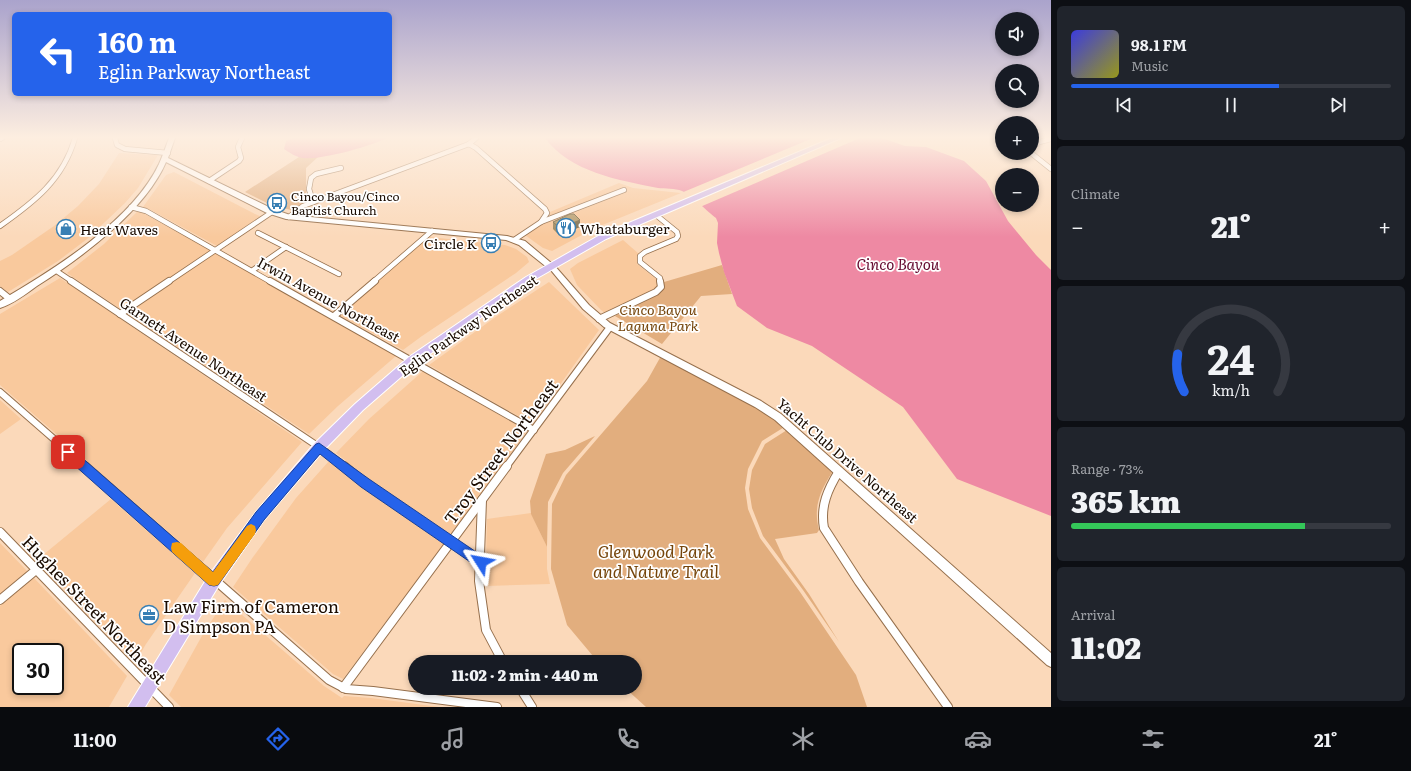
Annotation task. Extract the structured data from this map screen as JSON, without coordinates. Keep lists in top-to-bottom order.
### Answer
{
  "streets": {
    "highway": ["Eglin Parkway Northeast"],
    "street": [
      "Irwin Avenue Northeast",
      "Garnett Avenue Northeast",
      "Troy Street Northeast",
      "Yacht Club Drive Northeast",
      "Hughes Street Northeast"
    ]
  },
  "crossings": [
    ["Irwin Avenue Northeast", "Eglin Parkway Northeast"],
    ["Irwin Avenue Northeast", "Troy Street Northeast"],
    ["Eglin Parkway Northeast", "Garnett Avenue Northeast"],
    ["Eglin Parkway Northeast", "Yacht Club Drive Northeast"],
    ["Eglin Parkway Northeast", "Hughes Street Northeast"],
    ["Garnett Avenue Northeast", "Troy Street Northeast"],
    ["Troy Street Northeast", "Yacht Club Drive Northeast"]
  ],
  "water": ["Cinco Bayou"],
  "parks": ["Cinco Bayou Laguna Park", "Glenwood Park and Nature Trail"],
  "places": {
    "bus stop": ["Cinco Bayou/Cinco Baptist Church", "Circle K"],
    "restaurant": ["Whataburger"],
    "shop": ["Heat Waves"],
    "office": ["Law Firm of Cameron D Simpson PA"]
  },
  "page": {
    "map_buttons": ["+", "−"],
    "turn": ["160 m", "Eglin Parkway Northeast"],
    "song": ["98.1 FM", "Music"],
    "tile": [
      "Climate",
      ["Range · 73%", "365 km"],
      ["Arrival", "11:02"]
    ],
    "heat": ["−", "21°", "+"],
    "limit": "30",
    "trip": "11:02 · 2 min · 440 m",
    "tabs": ["11:00", "21°"],
    "gauge": ["24", "km/h"]
  }
}
